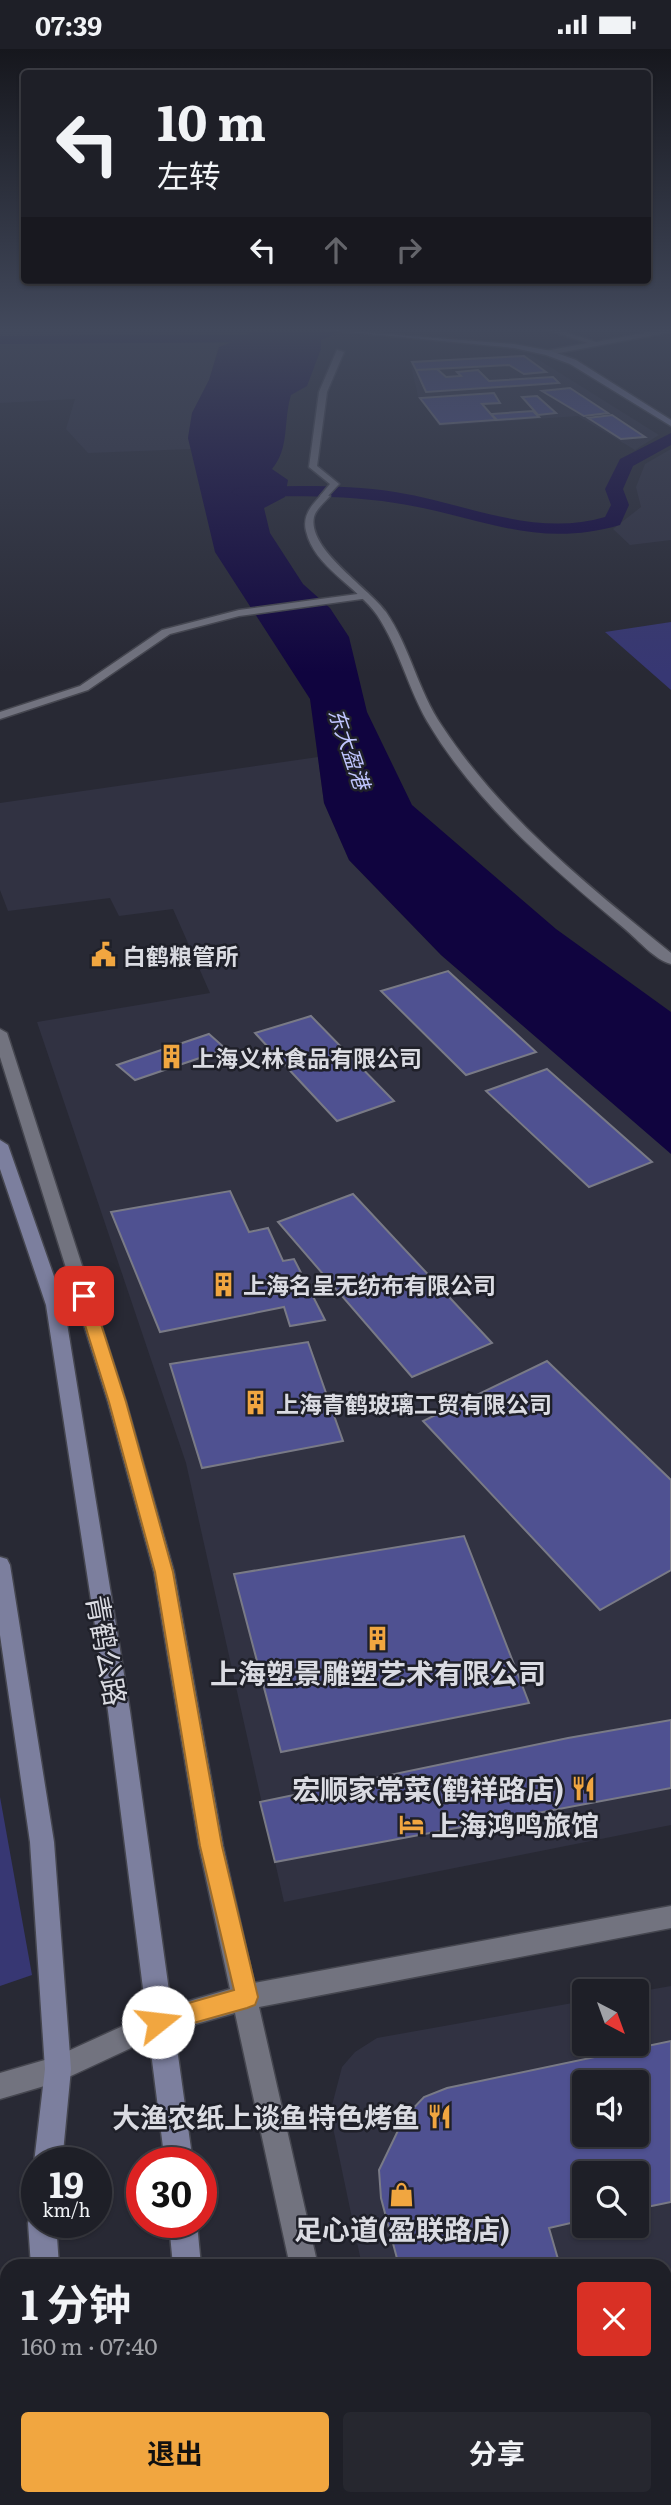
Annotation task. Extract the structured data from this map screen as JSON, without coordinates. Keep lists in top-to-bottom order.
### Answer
{
  "streets": {
    "main road": ["青鹤公路"]
  },
  "water": ["东大盈港"],
  "places": {
    "public building": ["白鹤粮管所"],
    "building": [
      "上海义林食品有限公司",
      "上海名呈无纺布有限公司",
      "上海青鹤玻璃工贸有限公司",
      "上海塑景雕塑艺术有限公司"
    ],
    "restaurant": ["宏顺家常菜(鹤祥路店)", "大渔农纸上谈鱼特色烤鱼"],
    "hotel": ["上海鸿鸣旅馆"],
    "shop": ["足心道(盈联路店)"]
  },
  "north": "bottom right",
  "page": {
    "status": "07:39",
    "turn": ["10 m", "左转"],
    "speed": "19 km/h",
    "limit": "30",
    "heading": ["1 分钟", "160 m · 07:40"],
    "buttons": ["退出", "分享"]
  }
}
